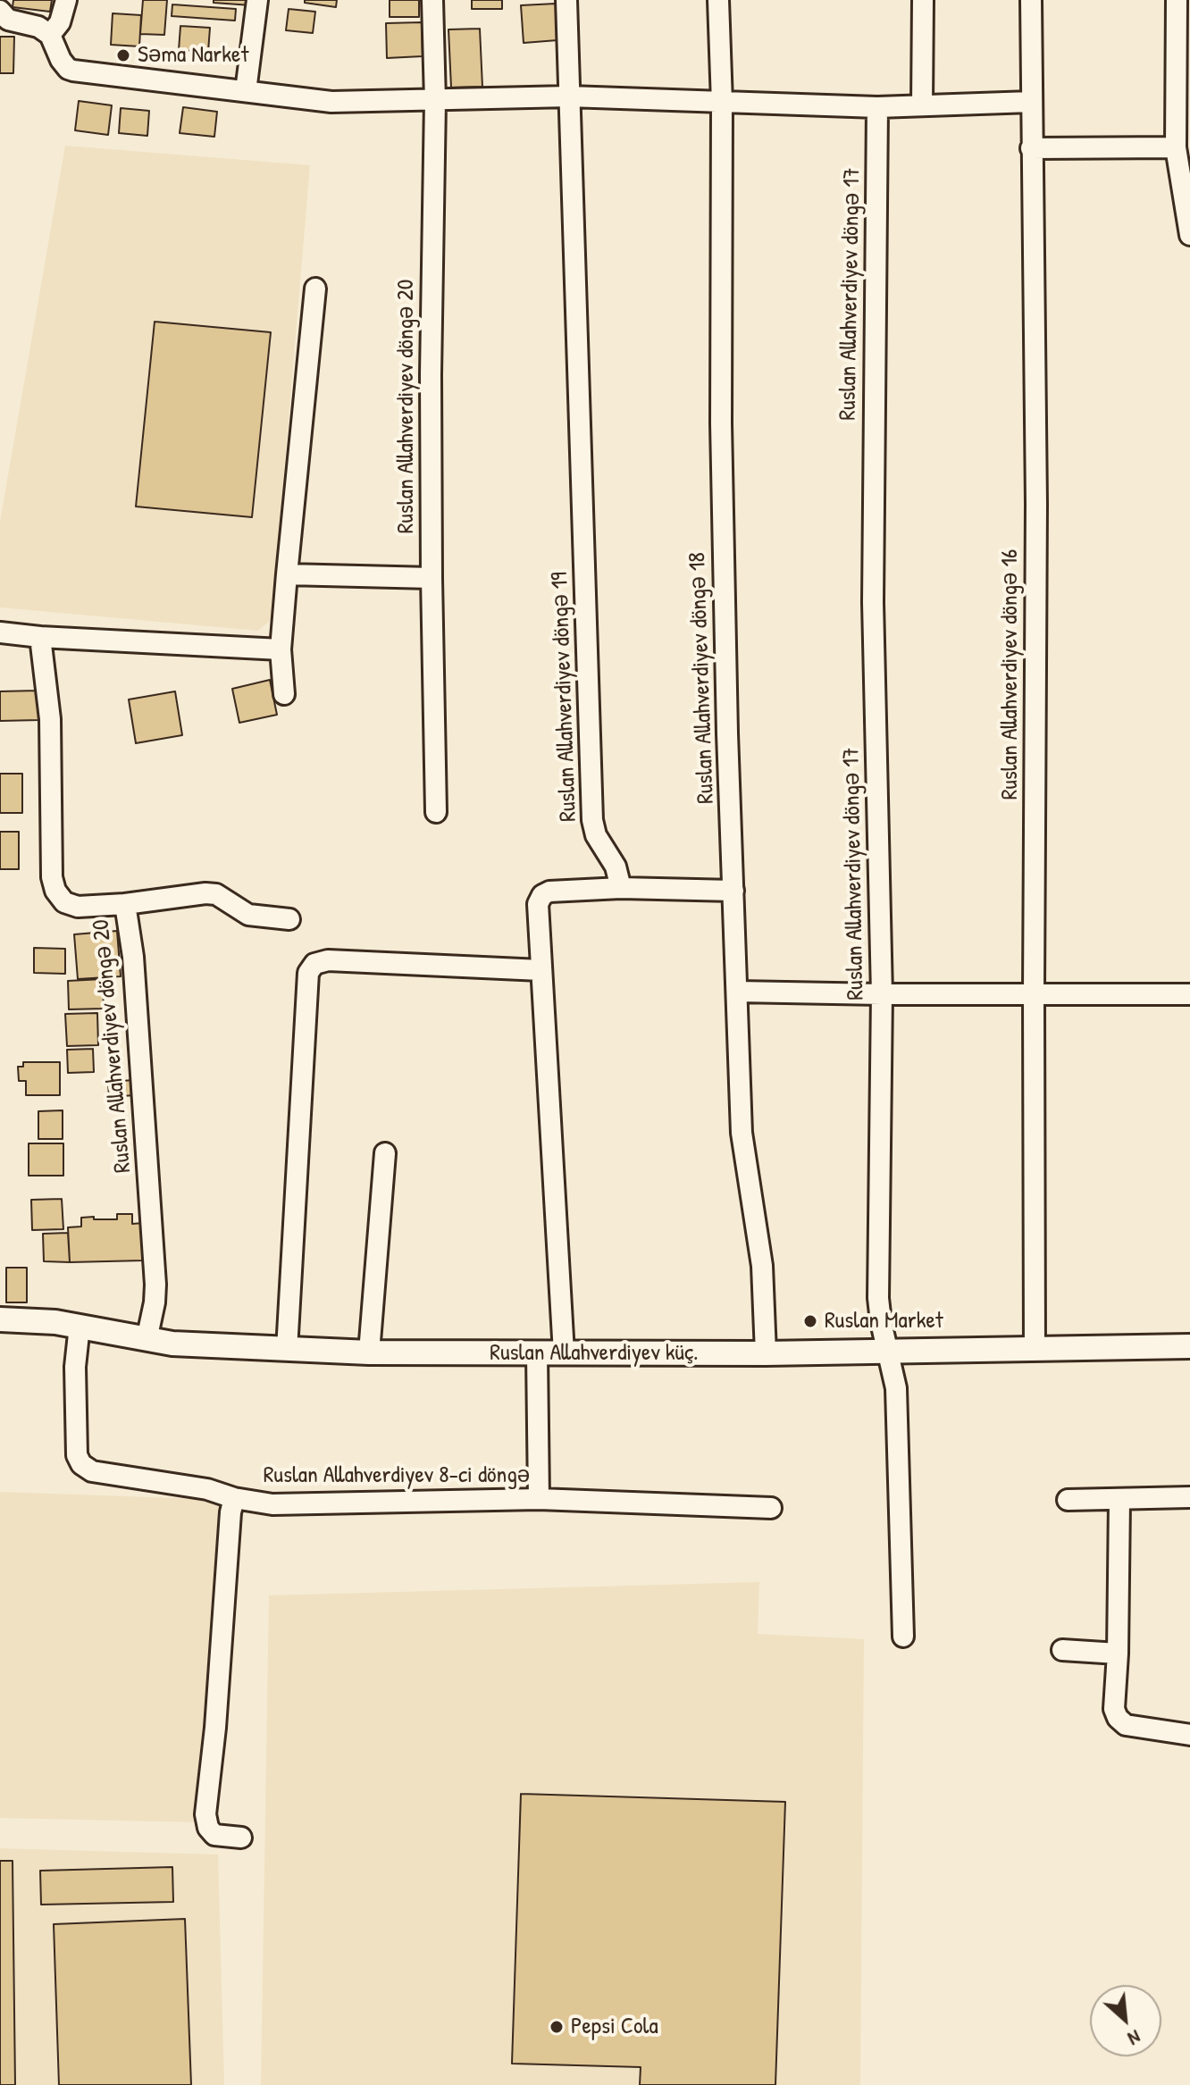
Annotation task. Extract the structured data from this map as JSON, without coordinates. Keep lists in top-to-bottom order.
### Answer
{
  "streets": {
    "street": [
      "Ruslan Allahverdiyev döngə 17",
      "Ruslan Allahverdiyev döngə 20",
      "Ruslan Allahverdiyev döngə 16",
      "Ruslan Allahverdiyev döngə 18",
      "Ruslan Allahverdiyev döngə 19",
      "Ruslan Allahverdiyev küç.",
      "Ruslan Allahverdiyev 8-ci döngə"
    ]
  },
  "crossings": [
    ["Ruslan Allahverdiyev döngə 17", "Ruslan Allahverdiyev küç."],
    ["Ruslan Allahverdiyev döngə 20", "Ruslan Allahverdiyev küç."],
    ["Ruslan Allahverdiyev döngə 16", "Ruslan Allahverdiyev küç."],
    ["Ruslan Allahverdiyev döngə 18", "Ruslan Allahverdiyev küç."],
    ["Ruslan Allahverdiyev küç.", "Ruslan Allahverdiyev 8-ci döngə"]
  ],
  "places": ["Səma Narket", "Ruslan Market", "Pepsi Cola"],
  "north": "bottom right"
}
